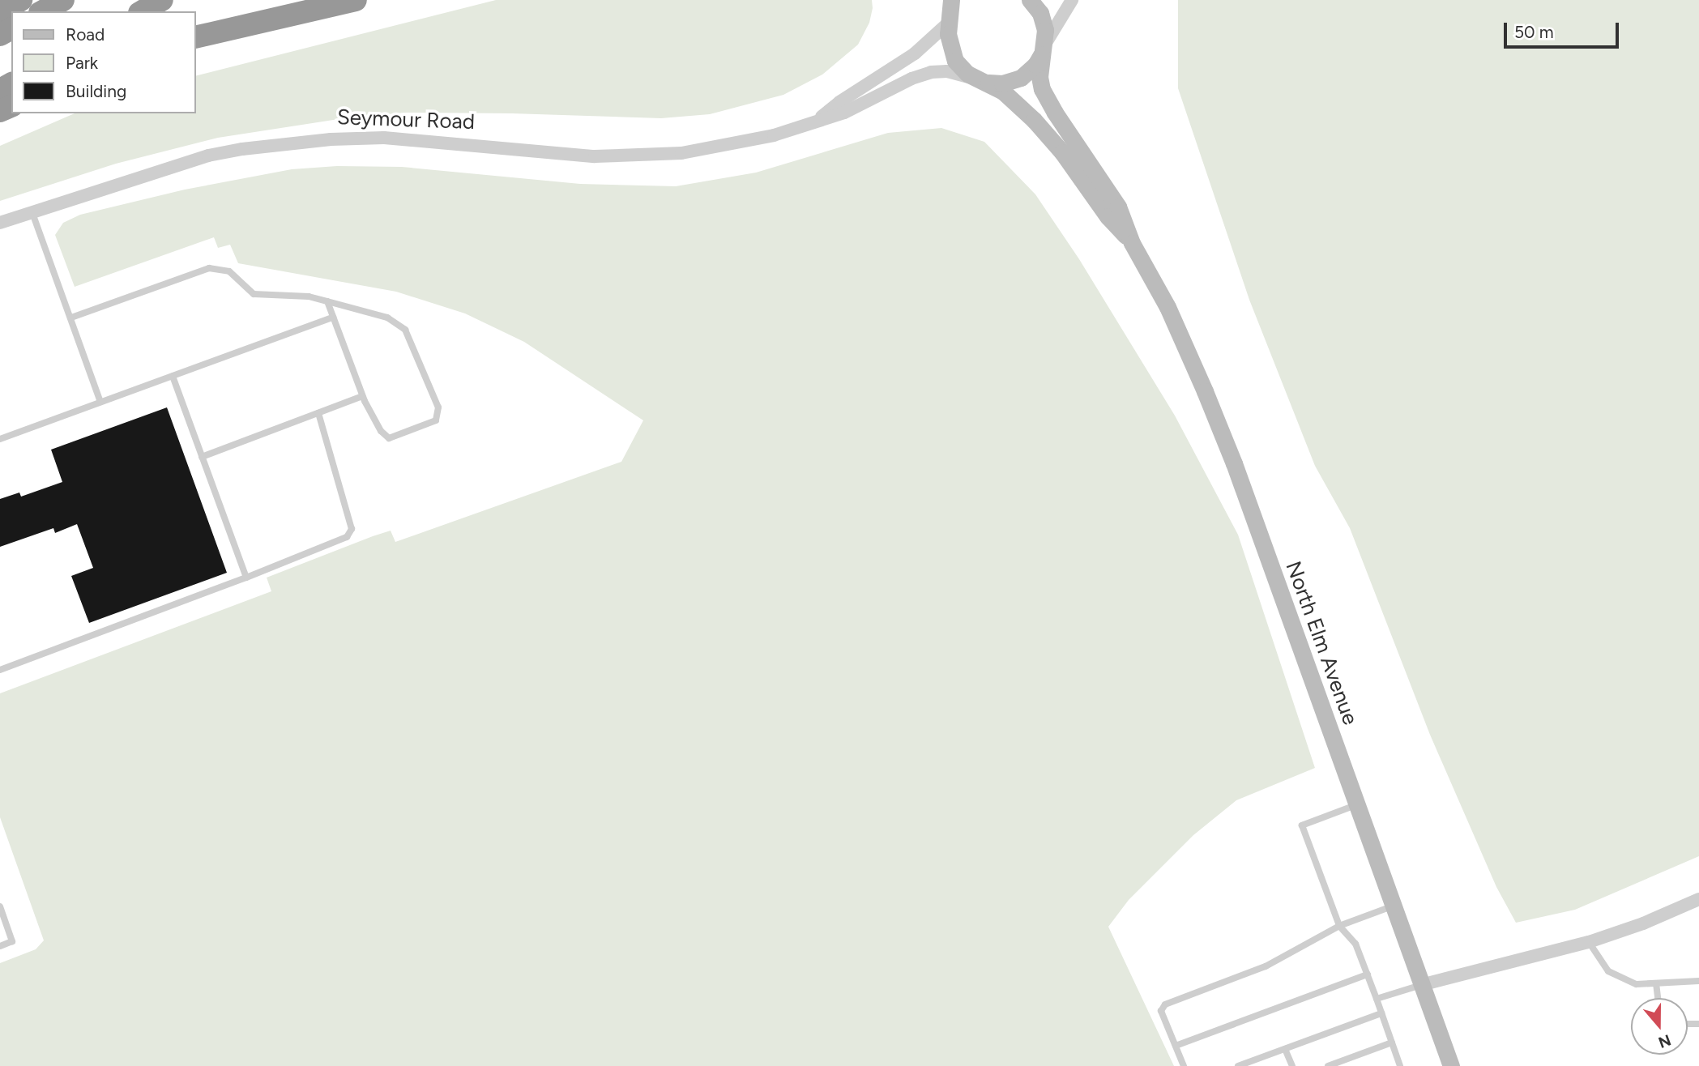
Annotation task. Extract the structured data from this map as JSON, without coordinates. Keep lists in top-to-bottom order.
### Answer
{
  "streets": {
    "main road": ["Seymour Road", "North Elm Avenue"]
  },
  "crossings": [
    ["Seymour Road", "North Elm Avenue"]
  ],
  "legend": ["Road", "Park", "Building"],
  "scale_bar": "50 m",
  "north": "bottom"
}
